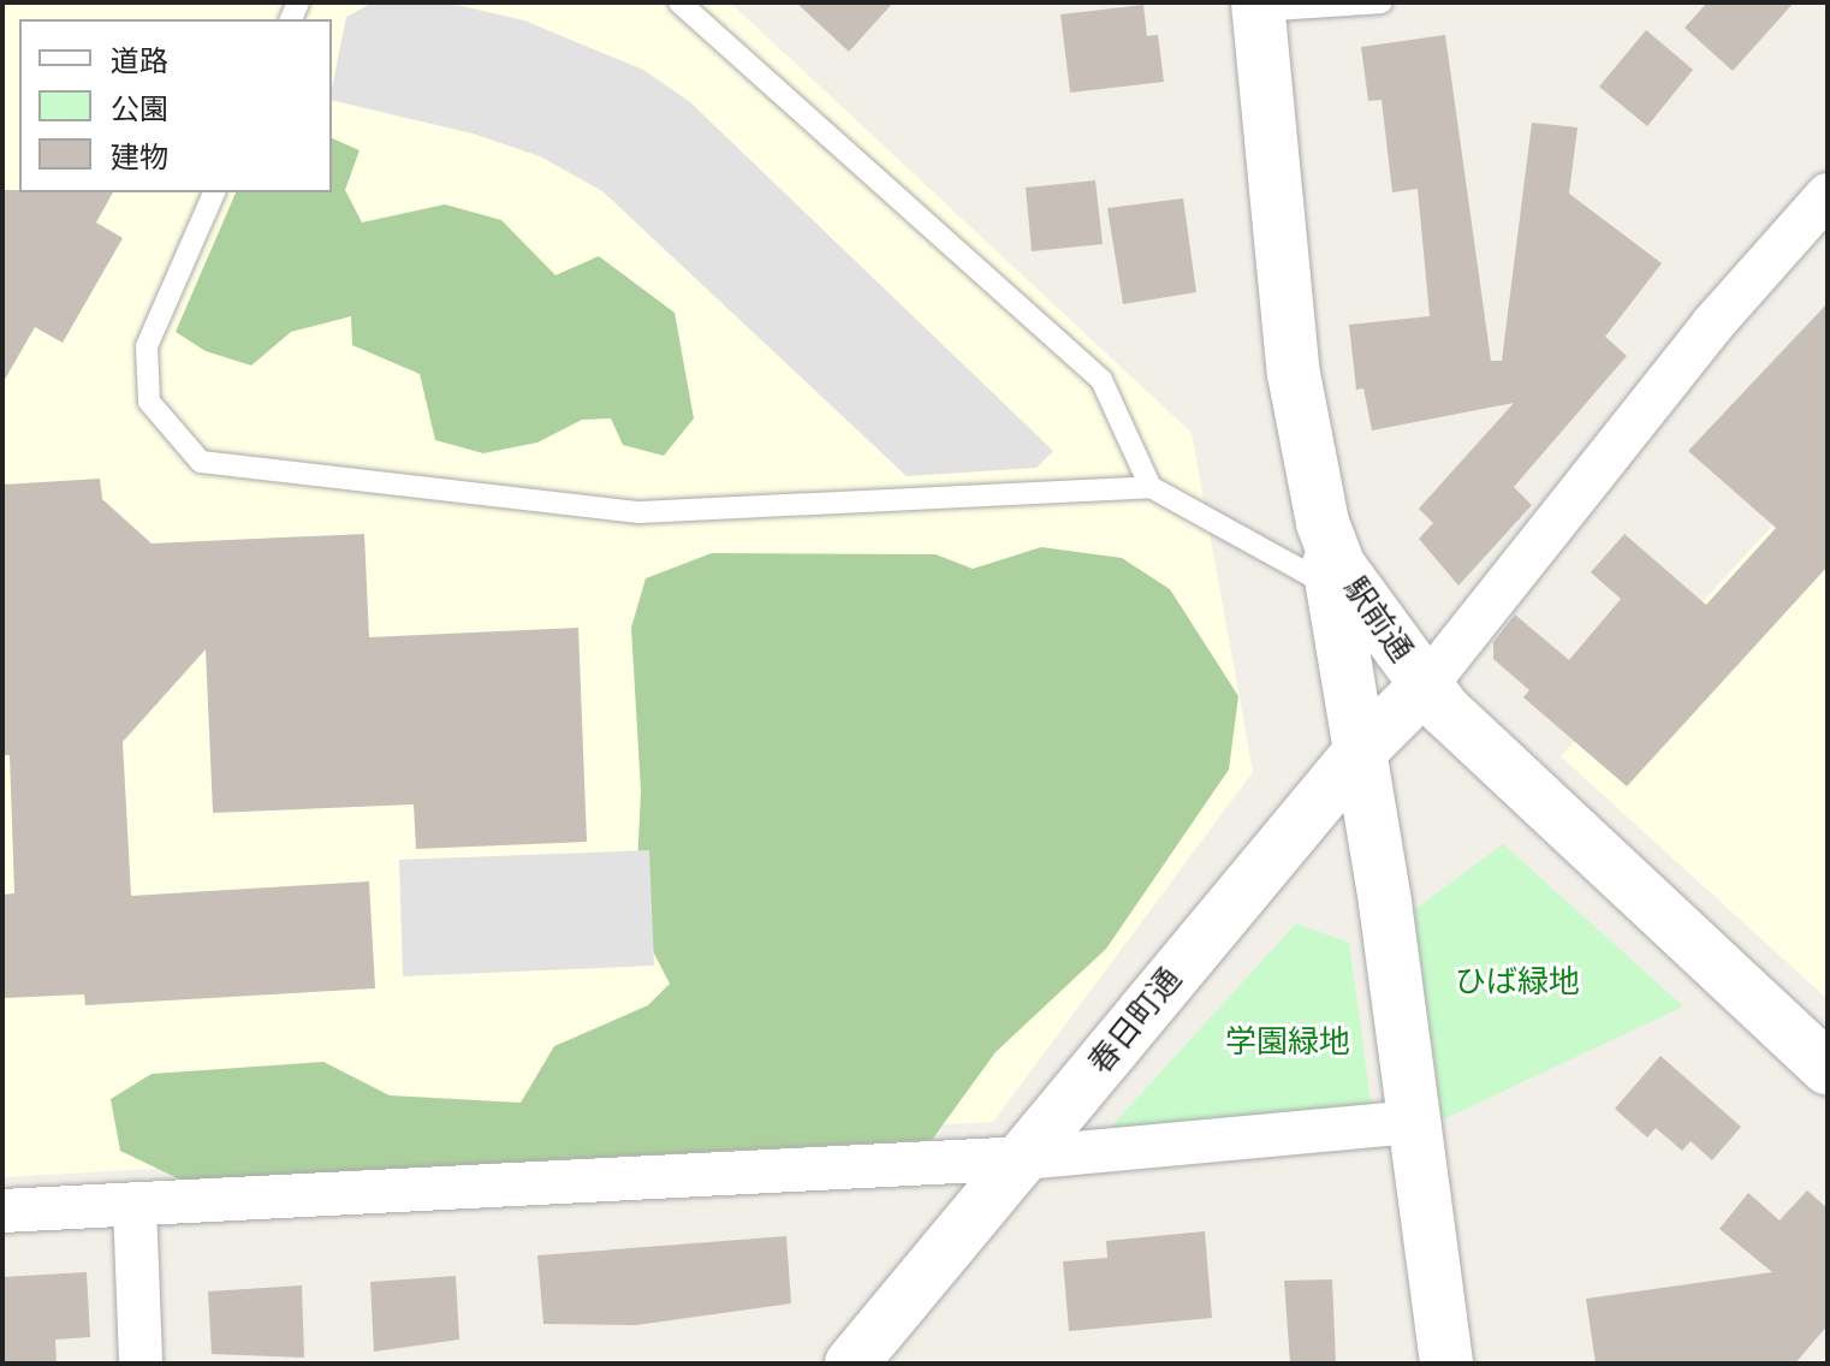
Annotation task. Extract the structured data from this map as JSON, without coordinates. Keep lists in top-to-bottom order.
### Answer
{
  "streets": {
    "street": ["駅前通", "春日町通"]
  },
  "crossings": [
    ["駅前通", "春日町通"]
  ],
  "parks": ["ひば緑地", "学園緑地"],
  "legend": ["道路", "公園", "建物"]
}
